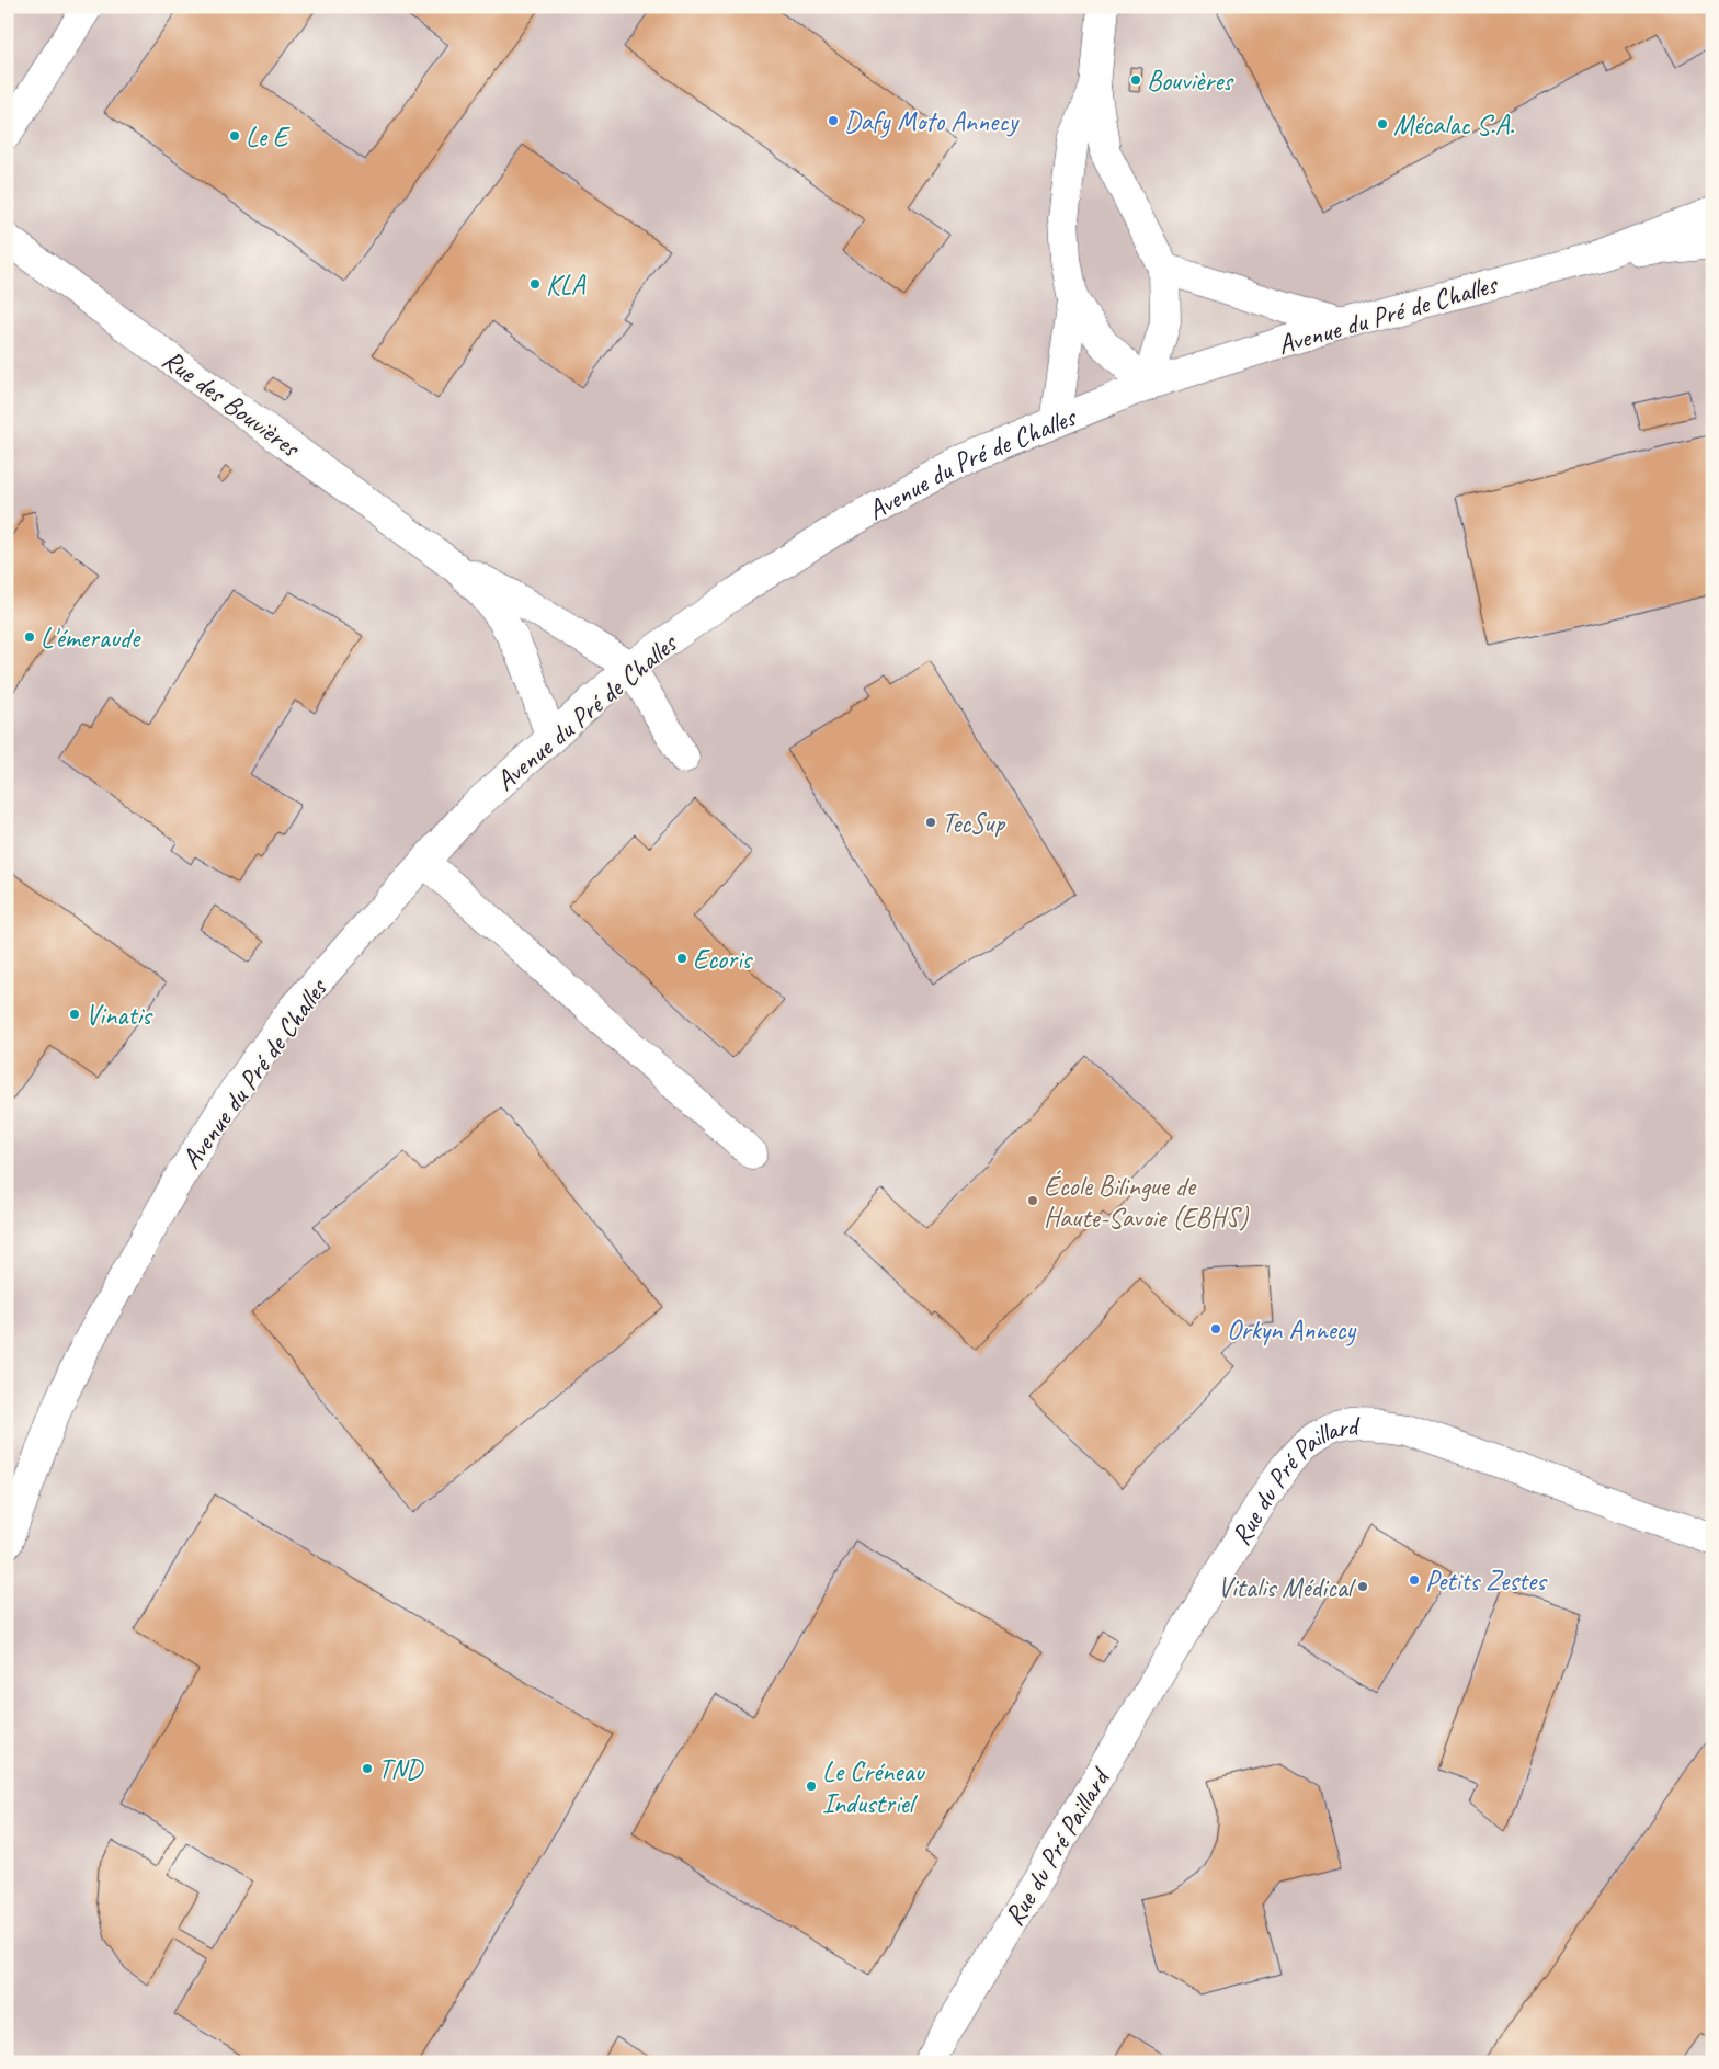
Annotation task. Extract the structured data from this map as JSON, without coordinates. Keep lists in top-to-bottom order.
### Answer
{
  "streets": {
    "street": ["Avenue du Pré de Challes", "Rue des Bouvières", "Rue du Pré Paillard"]
  },
  "crossings": [
    ["Avenue du Pré de Challes", "Rue des Bouvières"]
  ],
  "places": [
    "Bouvières",
    "Dafy Moto Annecy",
    "Mécalac S.A.",
    "Le E",
    "KLA",
    "L'émeraude",
    "TecSup",
    "Ecoris",
    "Vinatis",
    "École Bilingue de Haute-Savoie (EBHS)",
    "Orkyn Annecy",
    "Petits Zestes",
    "Vitalis Médical",
    "TND",
    "Le Créneau Industriel"
  ]
}
